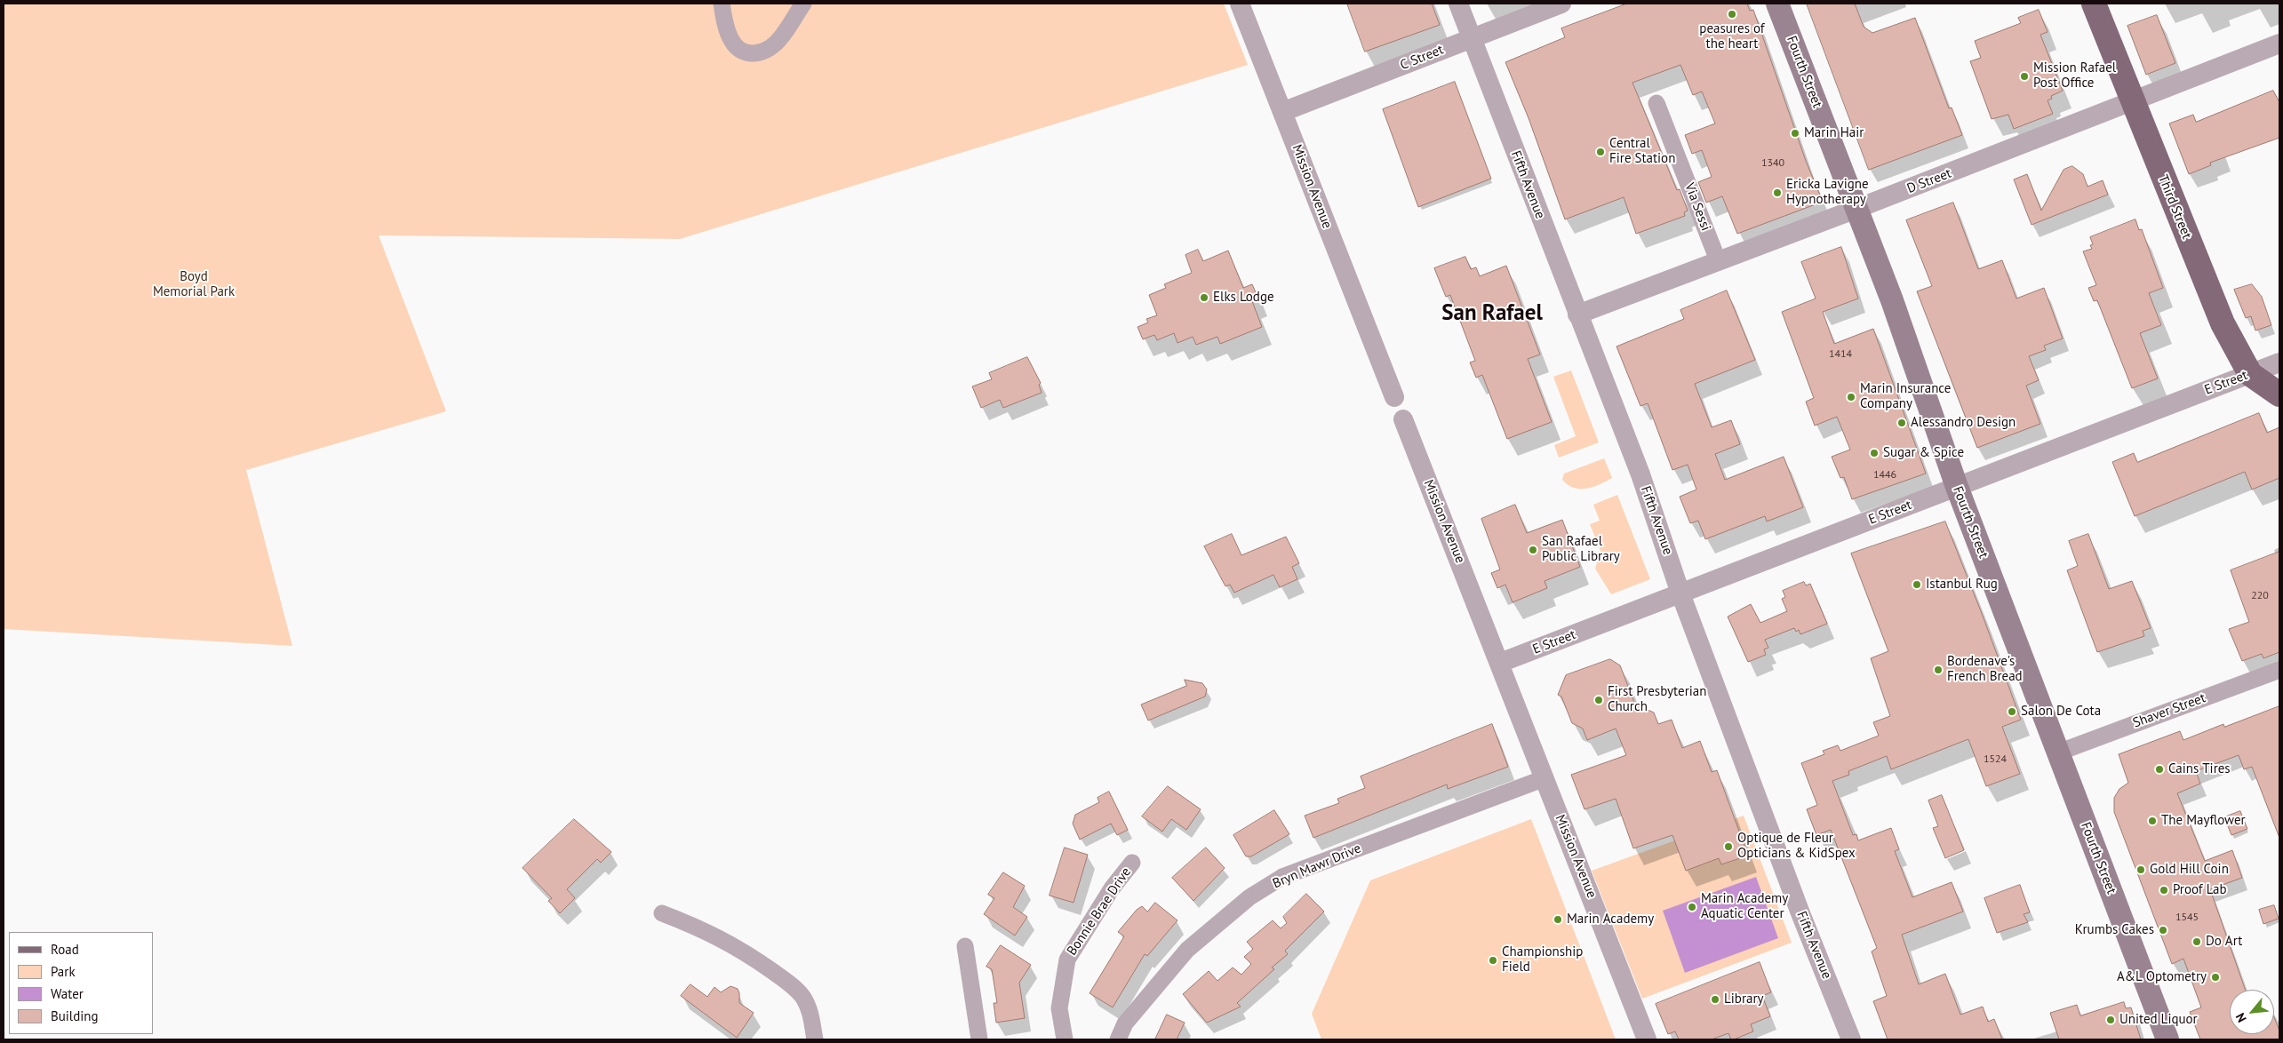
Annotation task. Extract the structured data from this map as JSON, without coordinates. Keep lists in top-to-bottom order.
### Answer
{
  "streets": {
    "main road": ["Fourth Street", "Third Street"],
    "street": [
      "C Street",
      "D Street",
      "Fifth Avenue",
      "Mission Avenue",
      "Via Sessi",
      "E Street",
      "Shaver Street",
      "Bryn Mawr Drive",
      "Bonnie Brae Drive"
    ]
  },
  "crossings": [
    ["C Street", "Fifth Avenue"],
    ["C Street", "Mission Avenue"],
    ["Fourth Street", "D Street"],
    ["Fourth Street", "E Street"],
    ["Fourth Street", "Shaver Street"],
    ["D Street", "Fifth Avenue"],
    ["D Street", "Via Sessi"],
    ["D Street", "Third Street"],
    ["Fifth Avenue", "E Street"],
    ["Mission Avenue", "E Street"],
    ["Mission Avenue", "Bryn Mawr Drive"],
    ["Third Street", "E Street"]
  ],
  "districts": ["San Rafael"],
  "parks": ["Boyd Memorial Park"],
  "places": [
    "peasures of the heart",
    "Mission Rafael Post Office",
    "Marin Hair",
    "Central Fire Station",
    "Ericka Lavigne Hypnotherapy",
    "Elks Lodge",
    "Marin Insurance Company",
    "Alessandro Design",
    "Sugar & Spice",
    "San Rafael Public Library",
    "Istanbul Rug",
    "Bordenave's French Bread",
    "First Presbyterian Church",
    "Salon De Cota",
    "Cains Tires",
    "The Mayflower",
    "Optique de Fleur Opticians & KidSpex",
    "Gold Hill Coin",
    "Proof Lab",
    "Marin Academy Aquatic Center",
    "Marin Academy",
    "Krumbs Cakes",
    "Do Art",
    "Championship Field",
    "A&L Optometry",
    "Library",
    "United Liquor"
  ],
  "house_numbers": [
    "1340",
    "1414",
    "1446",
    "220",
    "1524",
    "1545"
  ],
  "legend": [
    "Road",
    "Park",
    "Water",
    "Building"
  ],
  "north": "bottom left"
}
